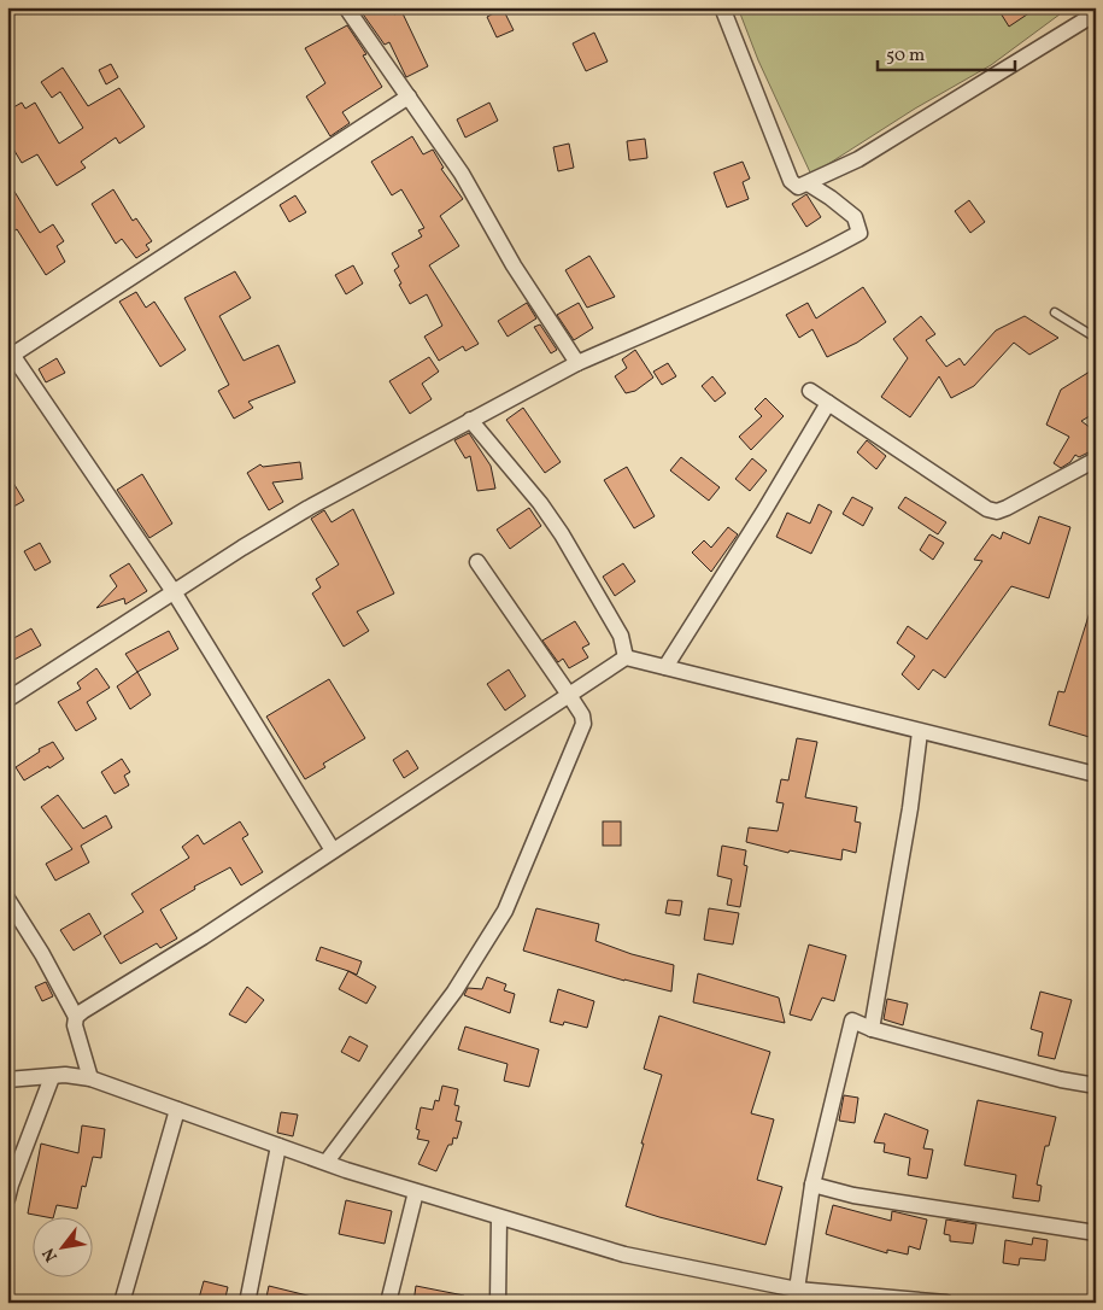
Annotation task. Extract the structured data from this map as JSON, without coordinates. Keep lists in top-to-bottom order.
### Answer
{
  "scale_bar": "50 m",
  "north": "bottom left"
}
